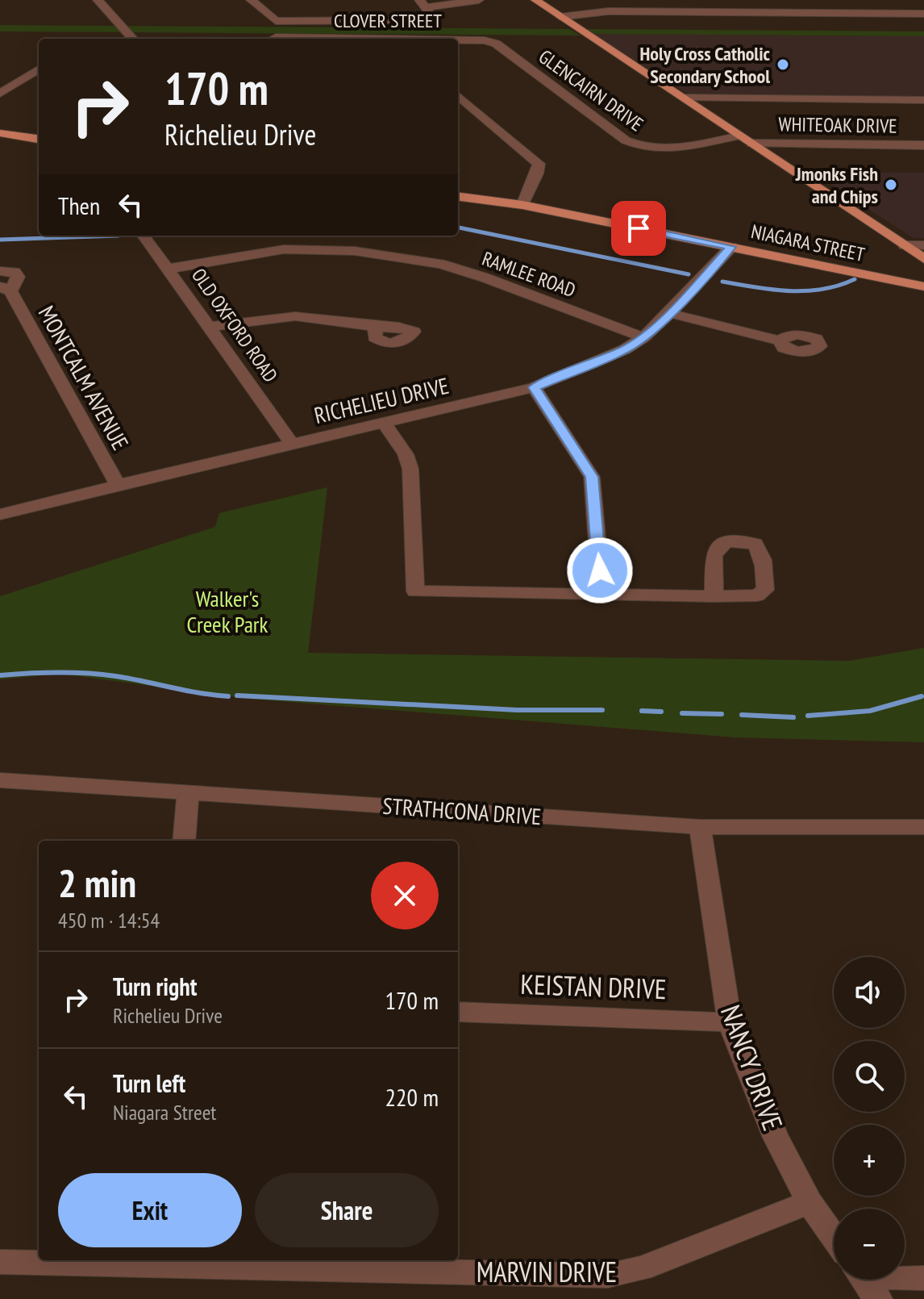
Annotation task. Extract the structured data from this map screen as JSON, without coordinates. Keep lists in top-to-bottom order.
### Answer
{
  "streets": {
    "main road": ["NIAGARA STREET"],
    "street": [
      "CLOVER STREET",
      "GLENCAIRN DRIVE",
      "WHITEOAK DRIVE",
      "RAMLEE ROAD",
      "OLD OXFORD ROAD",
      "MONTCALM AVENUE",
      "RICHELIEU DRIVE",
      "STRATHCONA DRIVE",
      "KEISTAN DRIVE",
      "NANCY DRIVE",
      "MARVIN DRIVE"
    ]
  },
  "crossings": [
    ["CLOVER STREET", "GLENCAIRN DRIVE"],
    ["GLENCAIRN DRIVE", "WHITEOAK DRIVE"],
    ["NIAGARA STREET", "RICHELIEU DRIVE"],
    ["RAMLEE ROAD", "OLD OXFORD ROAD"],
    ["RAMLEE ROAD", "RICHELIEU DRIVE"],
    ["OLD OXFORD ROAD", "RICHELIEU DRIVE"],
    ["MONTCALM AVENUE", "RICHELIEU DRIVE"],
    ["STRATHCONA DRIVE", "NANCY DRIVE"],
    ["KEISTAN DRIVE", "NANCY DRIVE"],
    ["NANCY DRIVE", "MARVIN DRIVE"]
  ],
  "parks": ["Walker's Creek Park"],
  "places": ["Holy Cross Catholic Secondary School", "Jmonks Fish and Chips"],
  "page": {
    "turn": ["170 m", "Richelieu Drive"],
    "then": "Then",
    "heading": ["2 min", "450 m · 14:54"],
    "list": [
      {
        "name": "Turn right",
        "note": "Richelieu Drive",
        "value": "170 m"
      },
      {
        "name": "Turn left",
        "note": "Niagara Street",
        "value": "220 m"
      }
    ],
    "map_buttons": ["+", "−"],
    "buttons": ["Exit", "Share"]
  }
}
